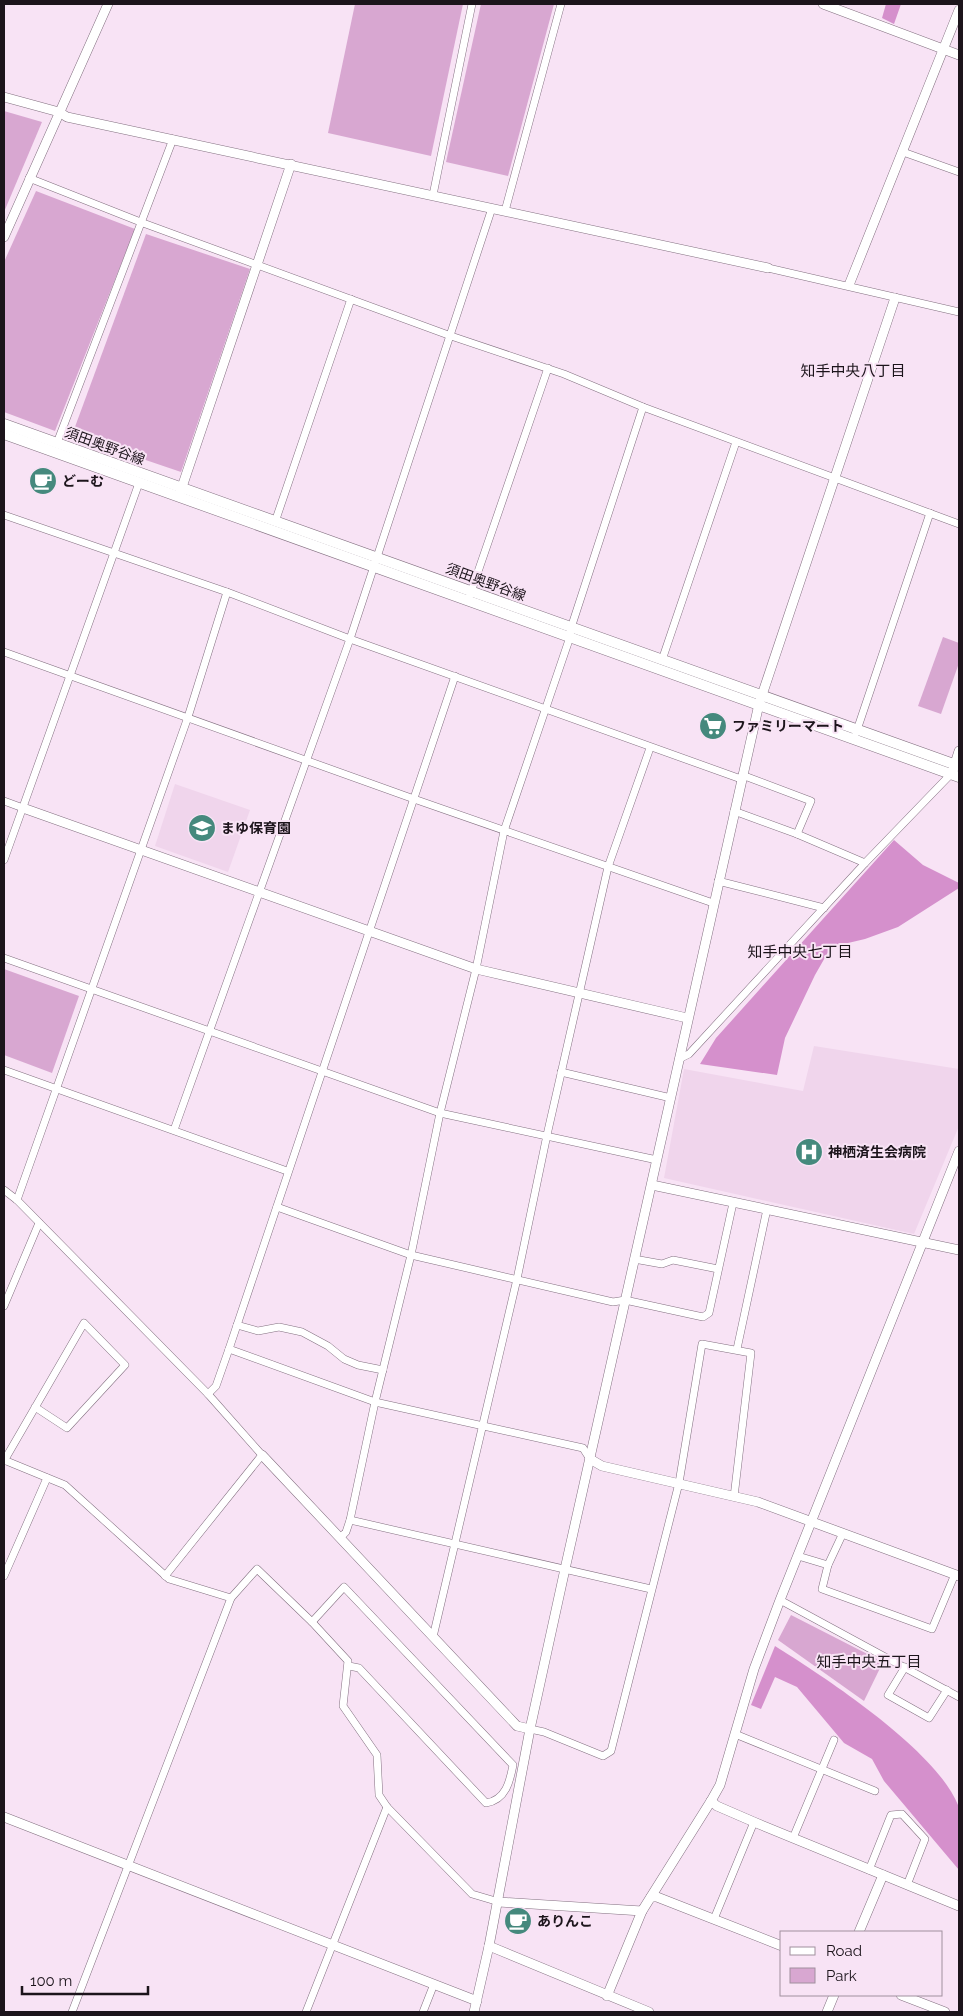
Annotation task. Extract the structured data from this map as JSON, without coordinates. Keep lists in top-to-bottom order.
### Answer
{
  "streets": {
    "main road": ["須田奥野谷線"]
  },
  "districts": ["知手中央八丁目", "知手中央七丁目", "知手中央五丁目"],
  "places": {
    "cafe": ["どーむ", "ありんこ"],
    "supermarket": ["ファミリーマート"],
    "school or university": ["まゆ保育園"],
    "hospital": ["神栖済生会病院"]
  },
  "legend": ["Road", "Park"],
  "scale_bar": "100 m"
}
